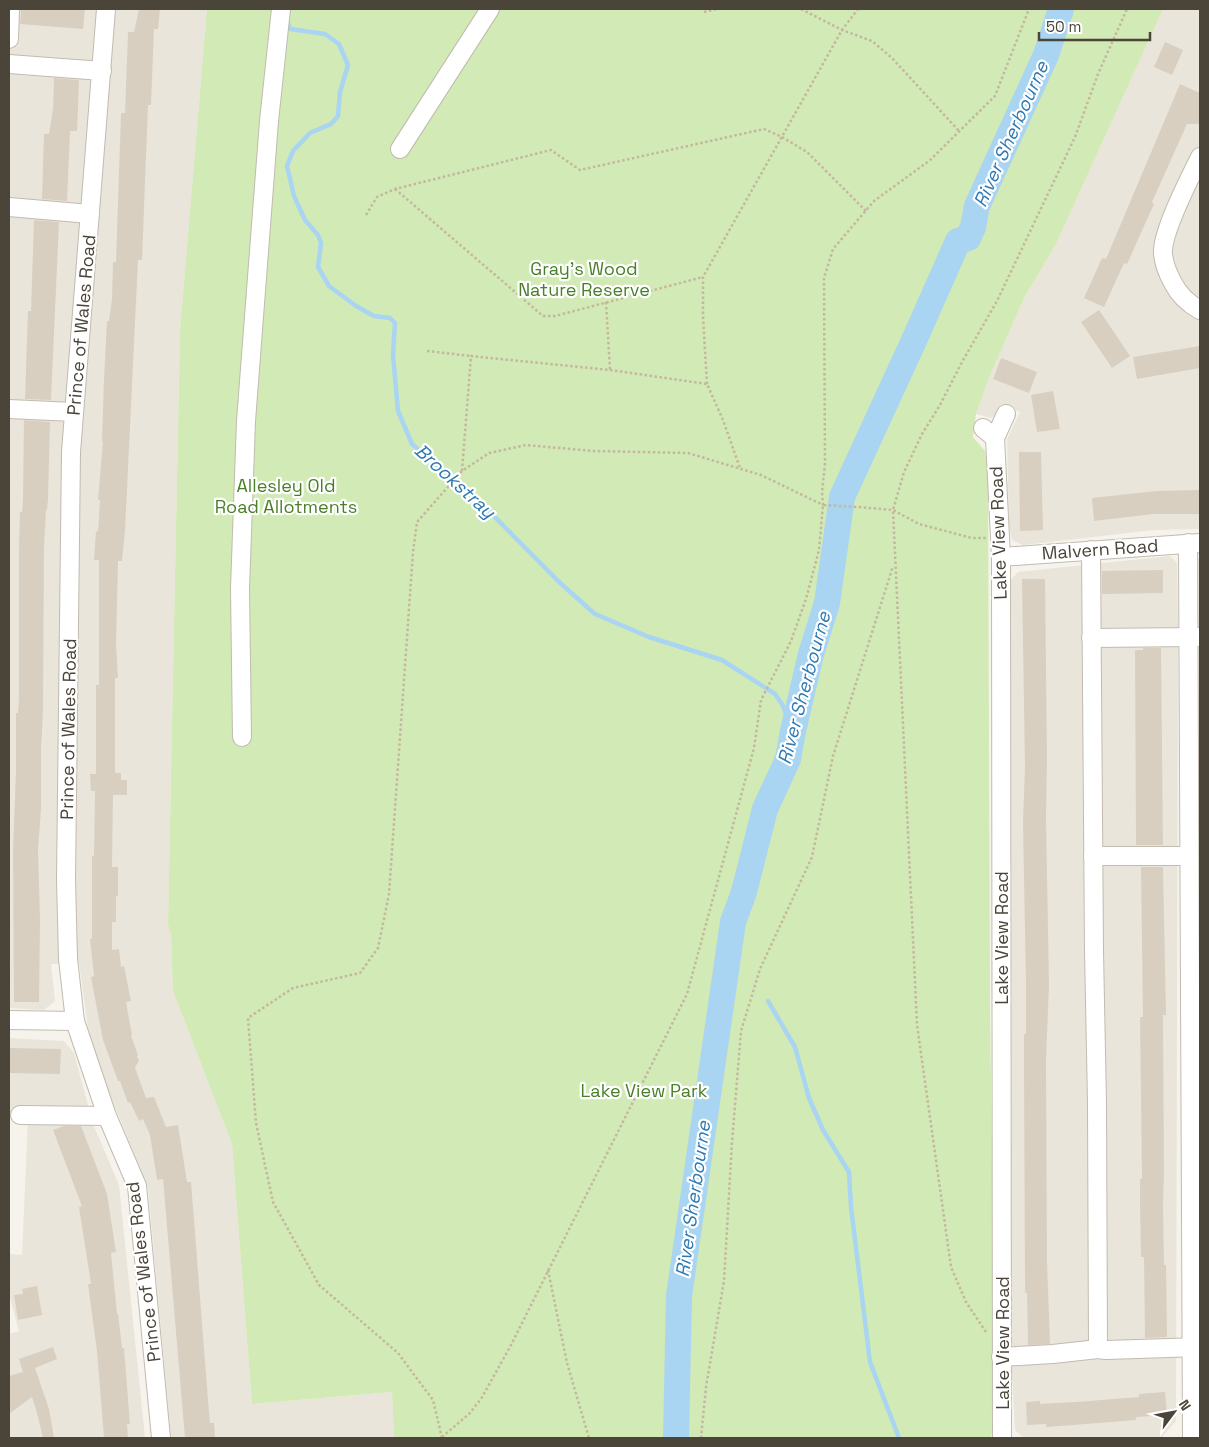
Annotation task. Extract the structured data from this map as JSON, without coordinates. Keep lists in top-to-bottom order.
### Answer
{
  "streets": {
    "street": ["Prince of Wales Road", "Lake View Road", "Malvern Road"]
  },
  "crossings": [
    ["Lake View Road", "Malvern Road"]
  ],
  "water": ["River Sherbourne", "Brookstray"],
  "parks": ["Gray's Wood Nature Reserve", "Allesley Old Road Allotments", "Lake View Park"],
  "scale_bar": "50 m",
  "north": "top right"
}
